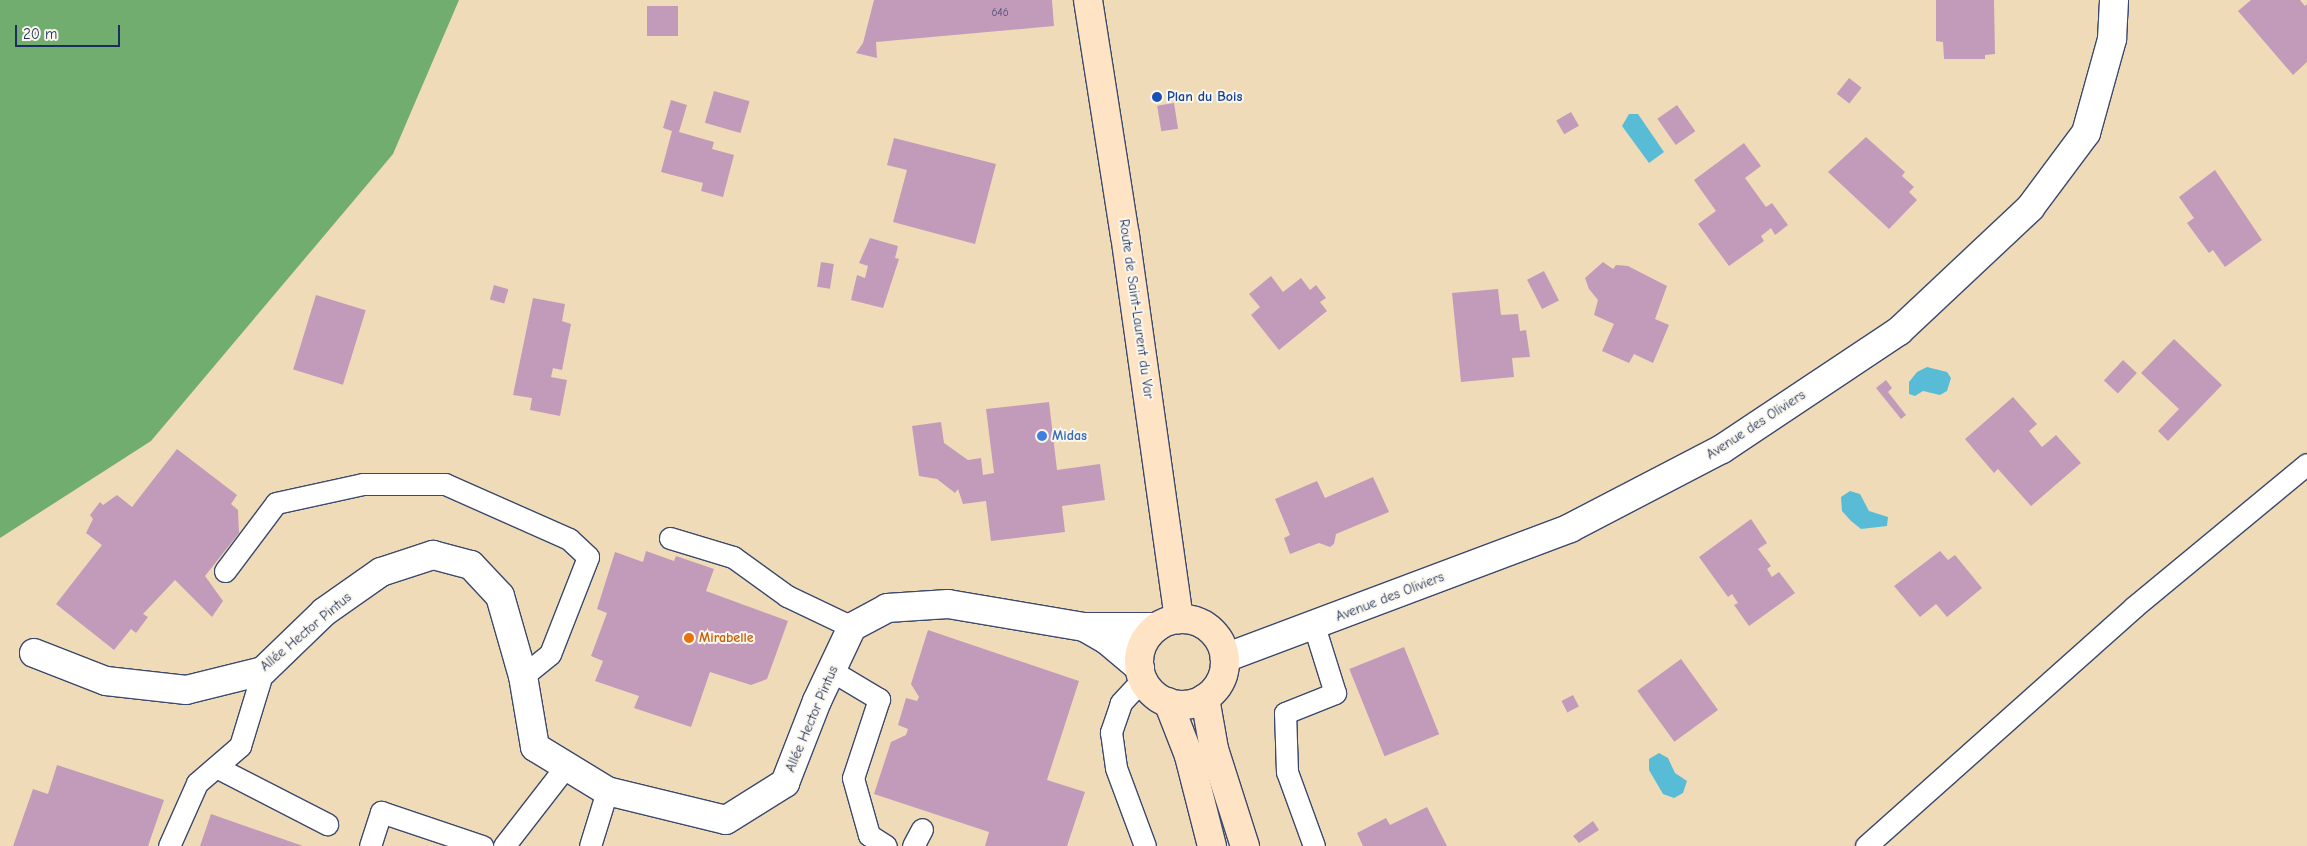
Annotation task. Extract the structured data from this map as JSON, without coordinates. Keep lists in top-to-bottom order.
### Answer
{
  "streets": {
    "main road": ["Route de Saint-Laurent du Var"],
    "street": ["Avenue des Oliviers", "Allée Hector Pintus"]
  },
  "crossings": [
    ["Route de Saint-Laurent du Var", "Avenue des Oliviers"]
  ],
  "places": ["Plan du Bois", "Midas", "Mirabelle"],
  "house_numbers": ["646"],
  "scale_bar": "20 m"
}
